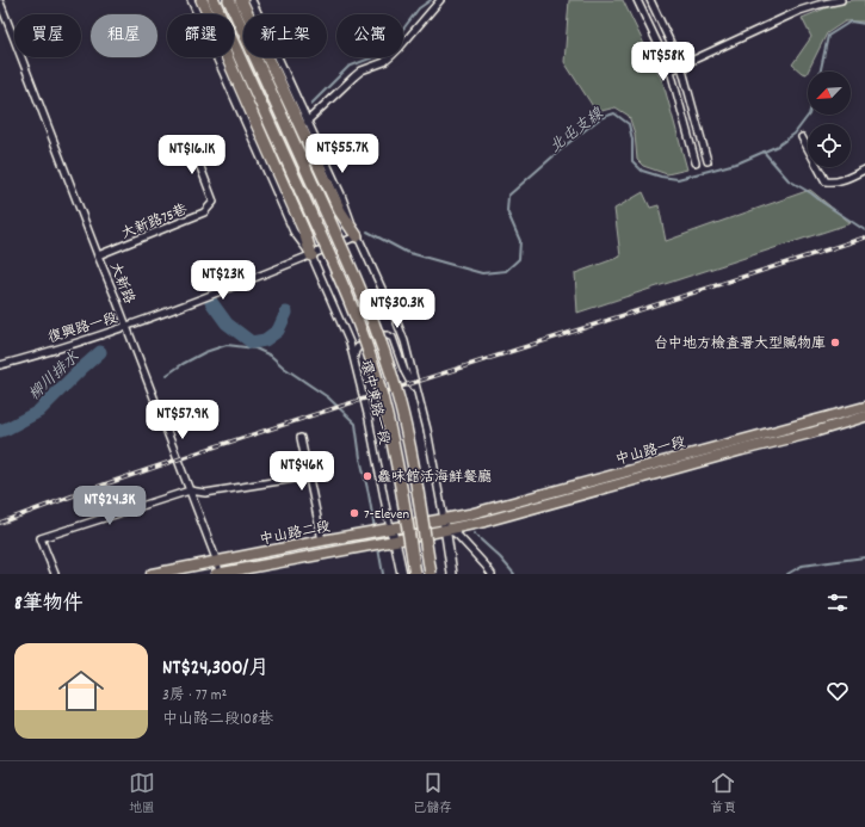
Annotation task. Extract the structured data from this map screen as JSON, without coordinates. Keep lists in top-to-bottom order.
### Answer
{
  "streets": {
    "main road": ["中山路一段", "中山路二段"],
    "street": [
      "大新路75巷",
      "大新路",
      "復興路一段",
      "環中東路一段"
    ]
  },
  "crossings": [
    ["大新路75巷", "大新路"],
    ["大新路", "復興路一段"],
    ["大新路", "中山路二段"],
    ["復興路一段", "環中東路一段"],
    ["環中東路一段", "中山路二段"],
    ["中山路一段", "中山路二段"]
  ],
  "water": ["北屯支線", "柳川排水"],
  "places": ["台中地方檢查署大型贓物庫", "鱻味館活海鮮餐廳", "7-Eleven"],
  "north": "bottom left",
  "page": {
    "chip": [
      "買屋",
      "租屋",
      "篩選",
      "新上架",
      "公寓"
    ],
    "price": [
      "NT$58K",
      "NT$55.7K",
      "NT$16.1K",
      "NT$23K",
      "NT$30.3K",
      "NT$57.9K",
      "NT$46K",
      "NT$24.3K"
    ],
    "heading": "8筆物件",
    "list": [
      {
        "name": "NT$24,300/月",
        "note": "3房 · 77 m² · 中山路二段108巷"
      }
    ],
    "tabs": ["地圖", "已儲存", "首頁"]
  }
}
